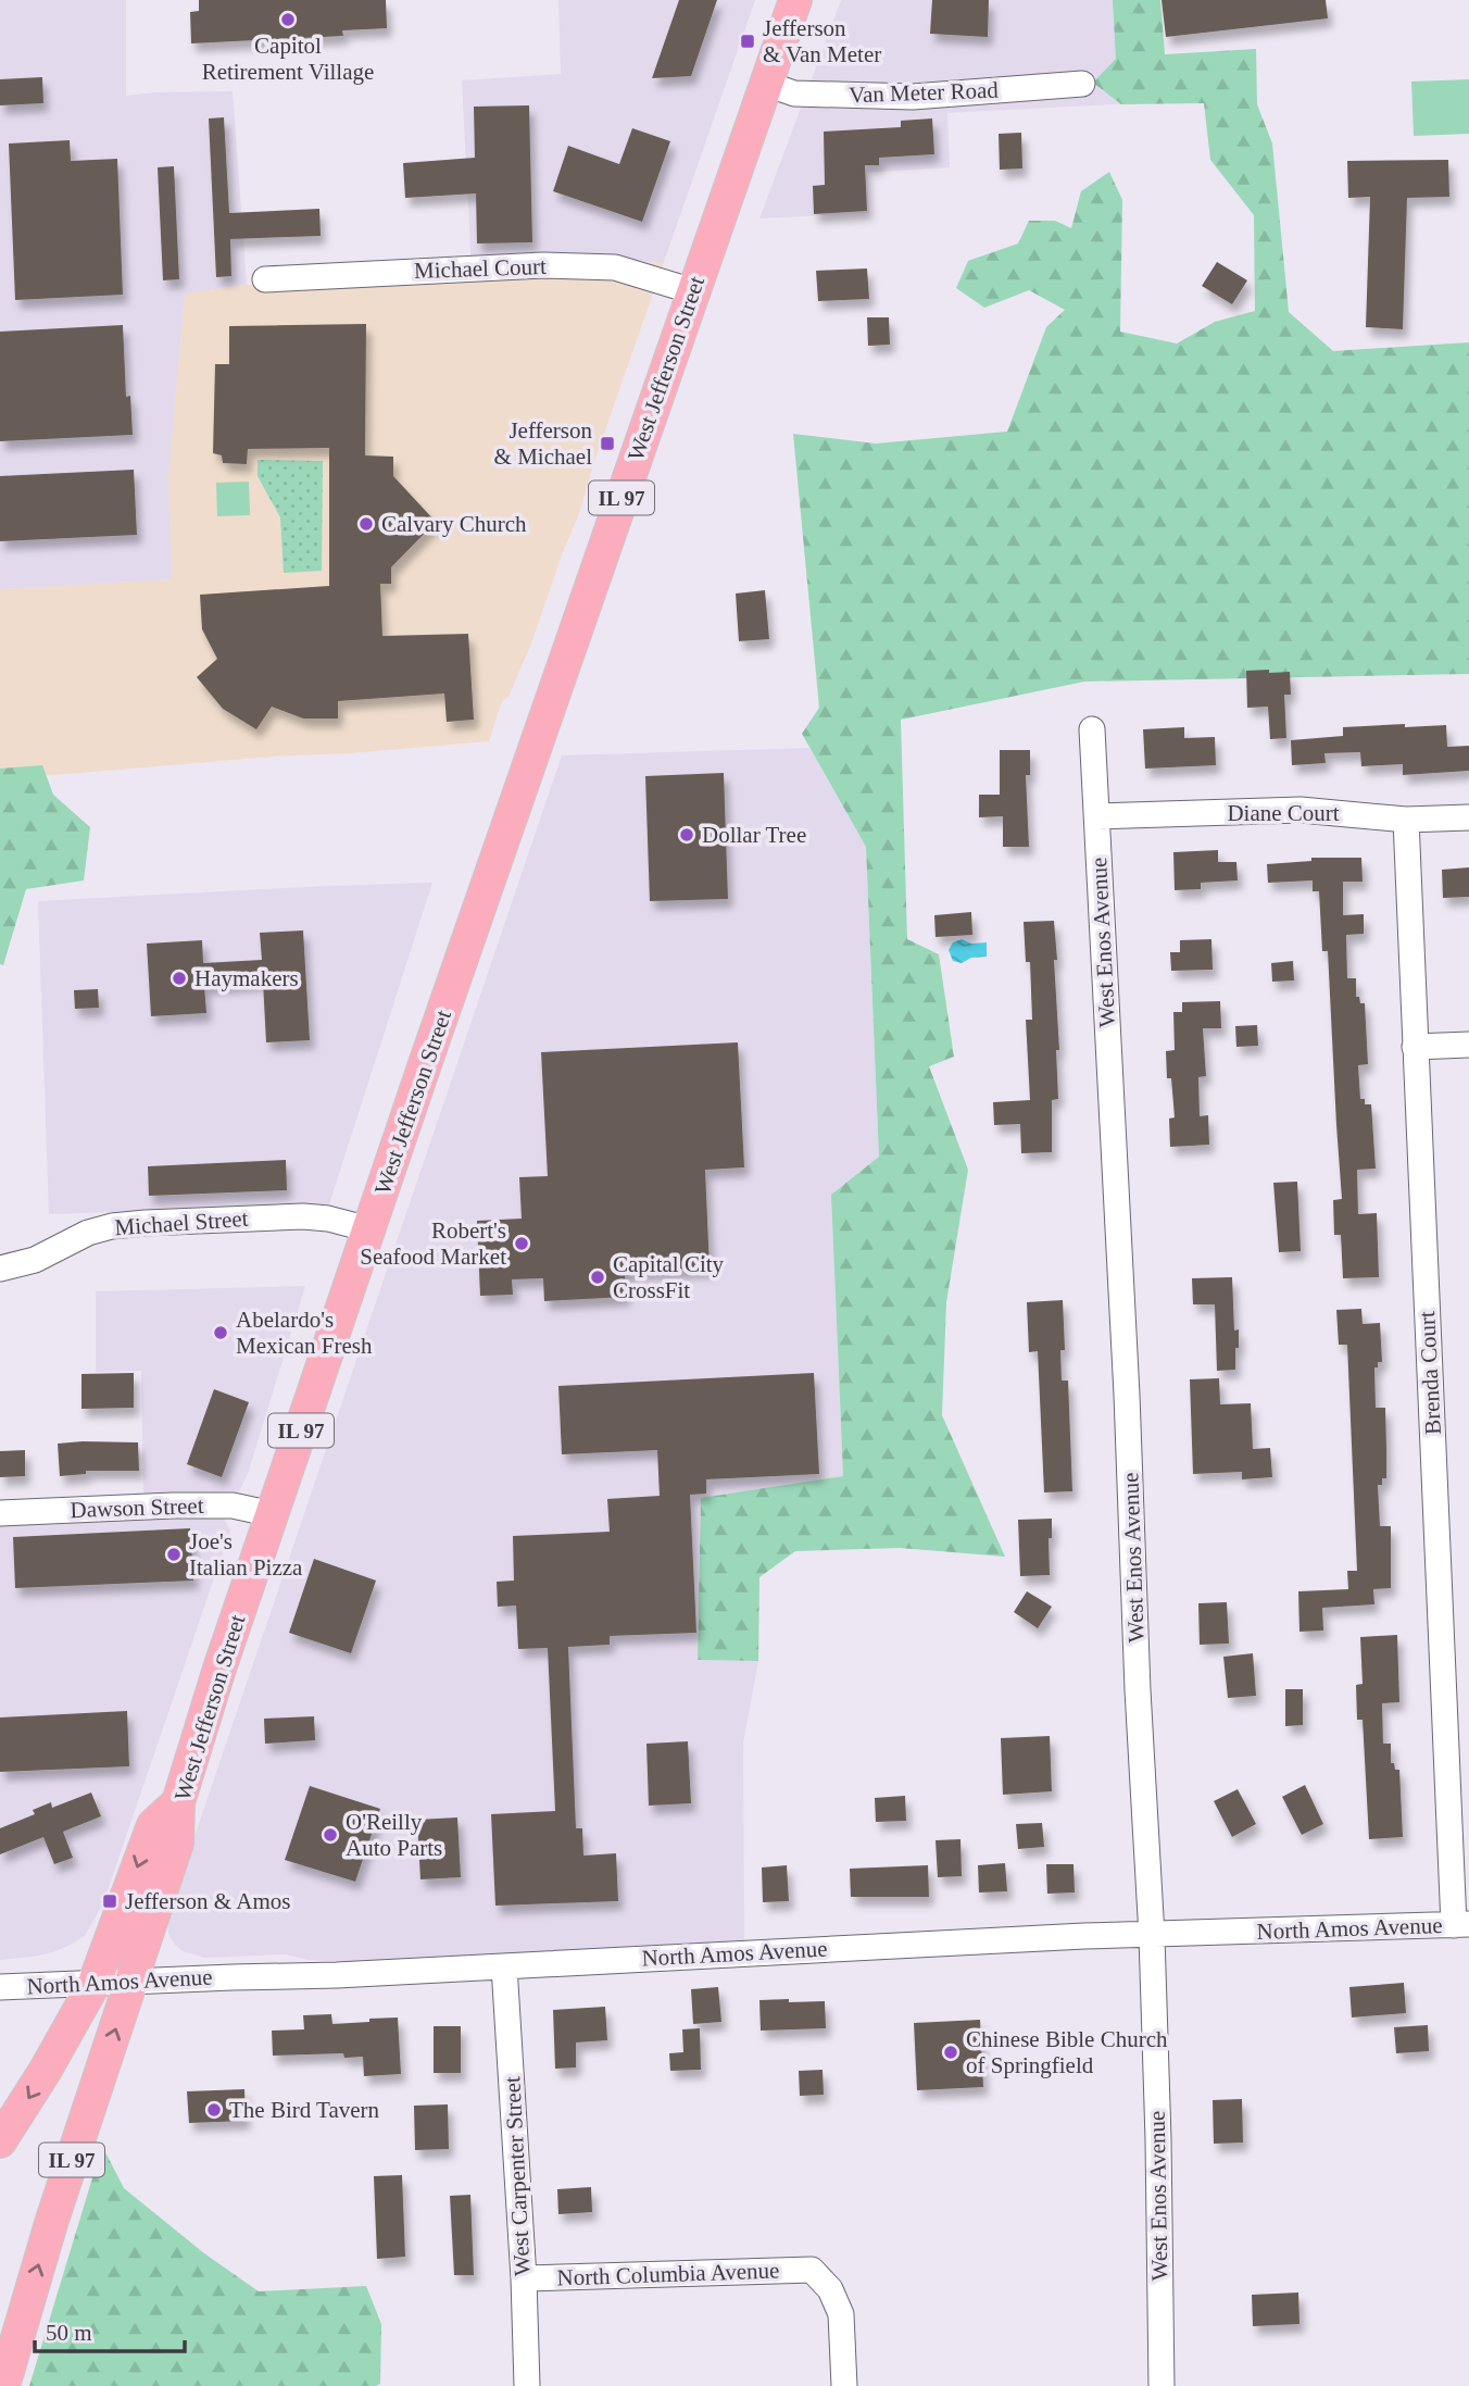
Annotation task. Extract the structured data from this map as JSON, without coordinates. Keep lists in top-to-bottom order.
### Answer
{
  "streets": {
    "main road": ["West Jefferson Street", "IL 97"],
    "street": [
      "Van Meter Road",
      "Michael Court",
      "Diane Court",
      "West Enos Avenue",
      "Michael Street",
      "Brenda Court",
      "Dawson Street",
      "North Amos Avenue",
      "West Carpenter Street",
      "North Columbia Avenue"
    ]
  },
  "crossings": [
    ["Van Meter Road", "West Jefferson Street"],
    ["Michael Court", "West Jefferson Street"],
    ["West Jefferson Street", "IL 97"],
    ["West Jefferson Street", "Michael Street"],
    ["West Jefferson Street", "Dawson Street"],
    ["West Jefferson Street", "North Amos Avenue"],
    ["IL 97", "North Amos Avenue"],
    ["Diane Court", "West Enos Avenue"],
    ["Diane Court", "Brenda Court"],
    ["West Enos Avenue", "North Amos Avenue"],
    ["Brenda Court", "North Amos Avenue"],
    ["North Amos Avenue", "West Carpenter Street"],
    ["West Carpenter Street", "North Columbia Avenue"]
  ],
  "places": {
    "other": [
      "Capitol Retirement Village",
      "Calvary Church",
      "Dollar Tree",
      "Haymakers",
      "Robert's Seafood Market",
      "Capital City CrossFit",
      "Abelardo's Mexican Fresh",
      "Joe's Italian Pizza",
      "O'Reilly Auto Parts",
      "Chinese Bible Church of Springfield",
      "The Bird Tavern"
    ],
    "transit": ["Jefferson & Van Meter", "Jefferson & Michael", "Jefferson & Amos"]
  },
  "scale_bar": "50 m"
}
